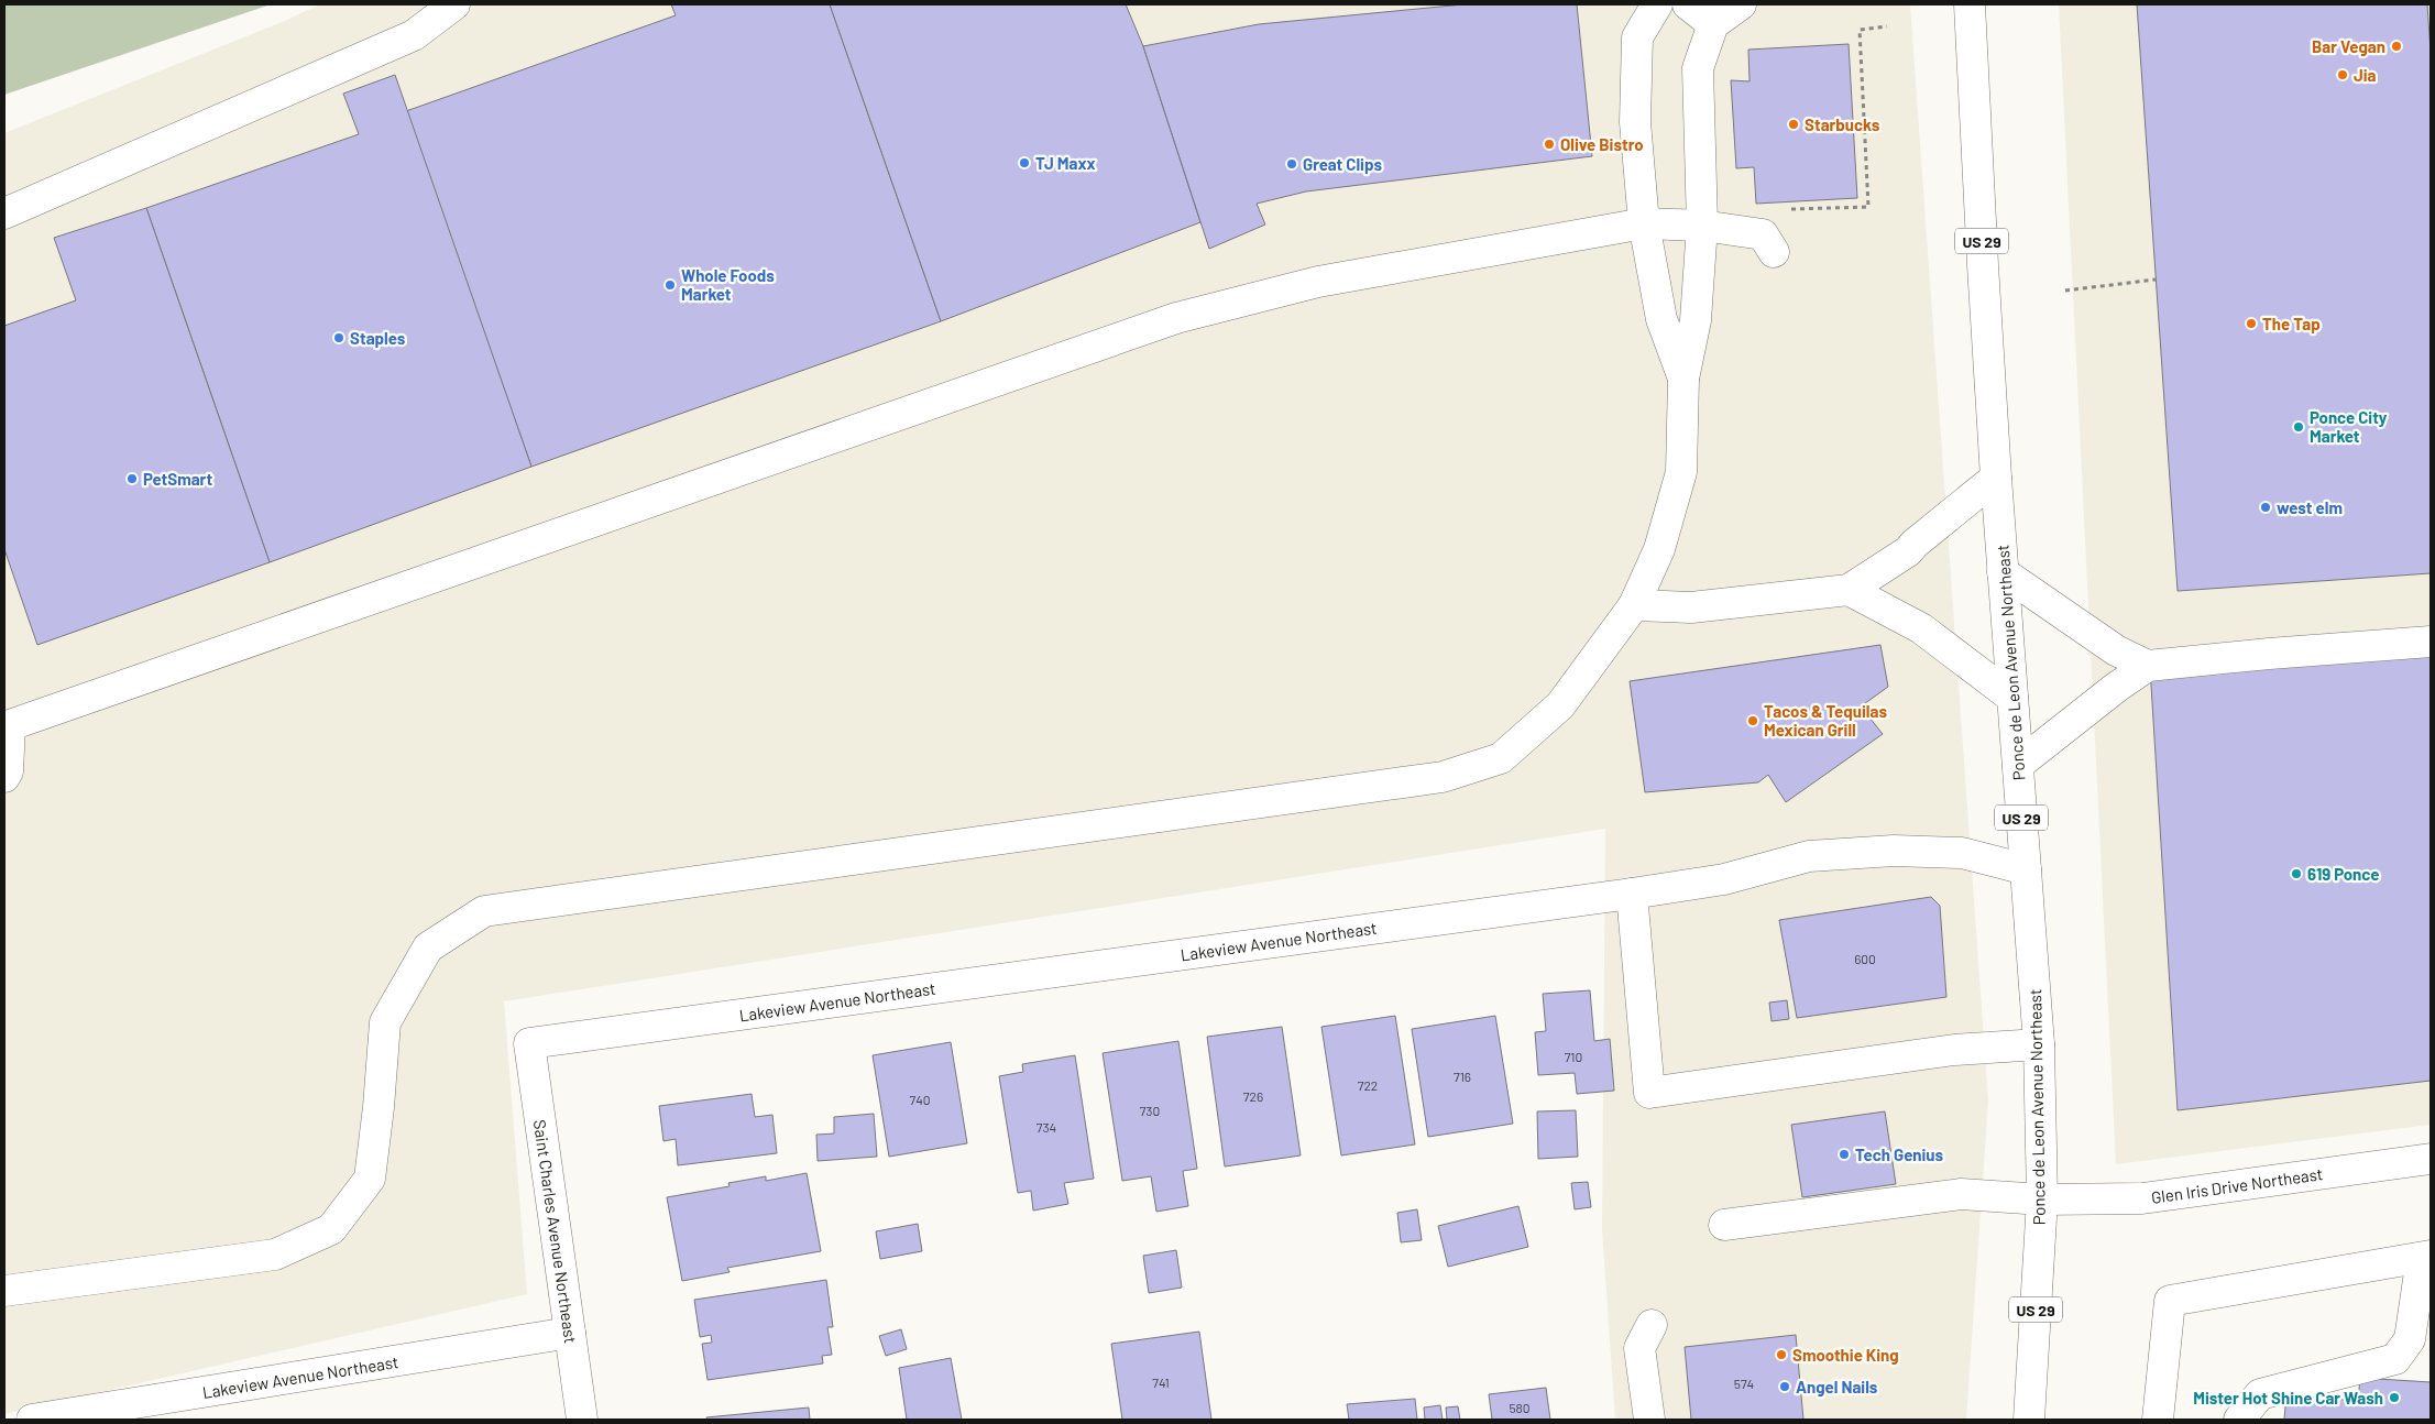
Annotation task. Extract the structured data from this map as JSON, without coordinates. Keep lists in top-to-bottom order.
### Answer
{
  "streets": {
    "main road": [
      "US 29",
      "Ponce de Leon Avenue Northeast",
      "Lakeview Avenue Northeast",
      "Glen Iris Drive Northeast",
      "Saint Charles Avenue Northeast"
    ]
  },
  "crossings": [
    ["Ponce de Leon Avenue Northeast", "Lakeview Avenue Northeast"],
    ["Ponce de Leon Avenue Northeast", "Glen Iris Drive Northeast"],
    ["Lakeview Avenue Northeast", "Saint Charles Avenue Northeast"]
  ],
  "places": [
    "Bar Vegan",
    "Jia",
    "Starbucks",
    "Olive Bistro",
    "TJ Maxx",
    "Great Clips",
    "Whole Foods Market",
    "The Tap",
    "Staples",
    "Ponce City Market",
    "PetSmart",
    "west elm",
    "Tacos & Tequilas Mexican Grill",
    "619 Ponce",
    "Tech Genius",
    "Smoothie King",
    "Angel Nails",
    "Mister Hot Shine Car Wash"
  ],
  "house_numbers": [
    "600",
    "710",
    "716",
    "722",
    "726",
    "740",
    "730",
    "734",
    "741",
    "574",
    "580"
  ]
}
